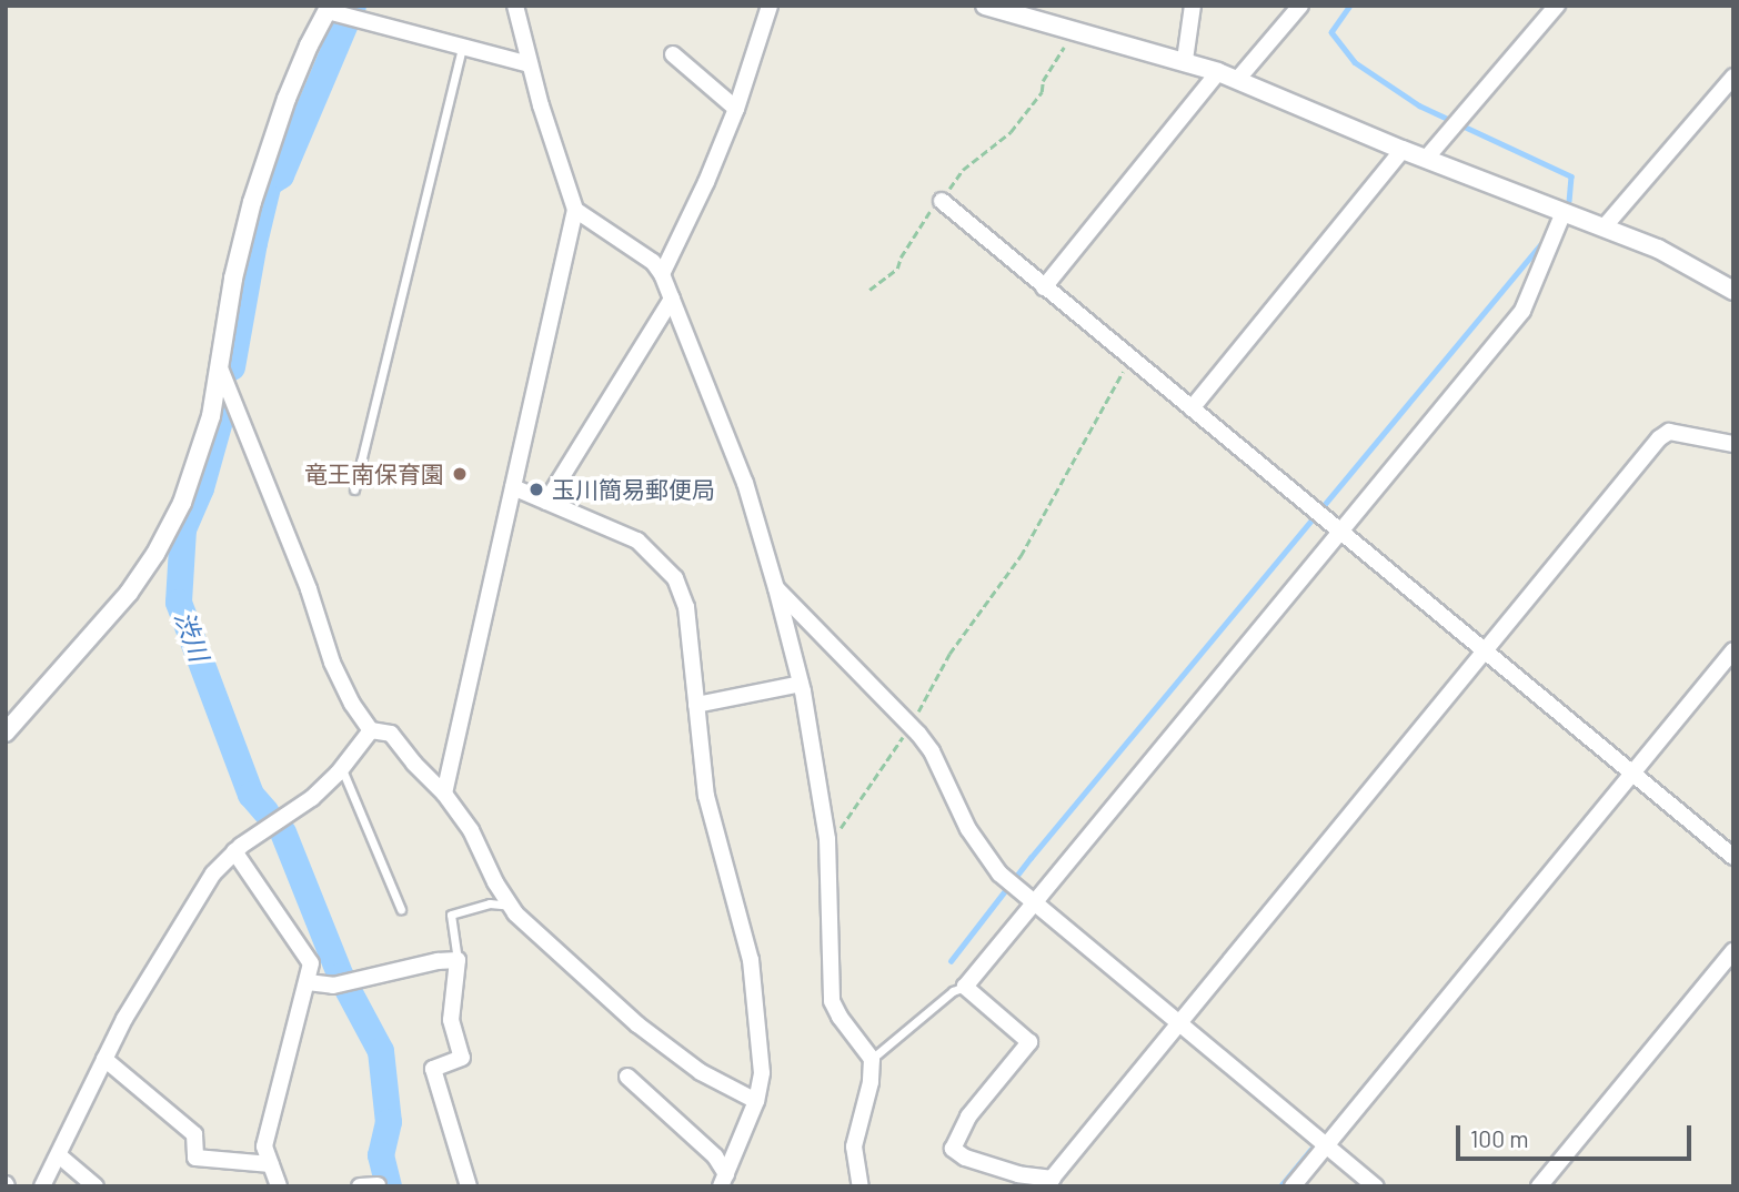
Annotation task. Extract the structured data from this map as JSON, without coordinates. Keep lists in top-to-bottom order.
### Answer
{
  "water": ["渋川"],
  "places": ["竜王南保育園", "玉川簡易郵便局"],
  "scale_bar": "100 m"
}
